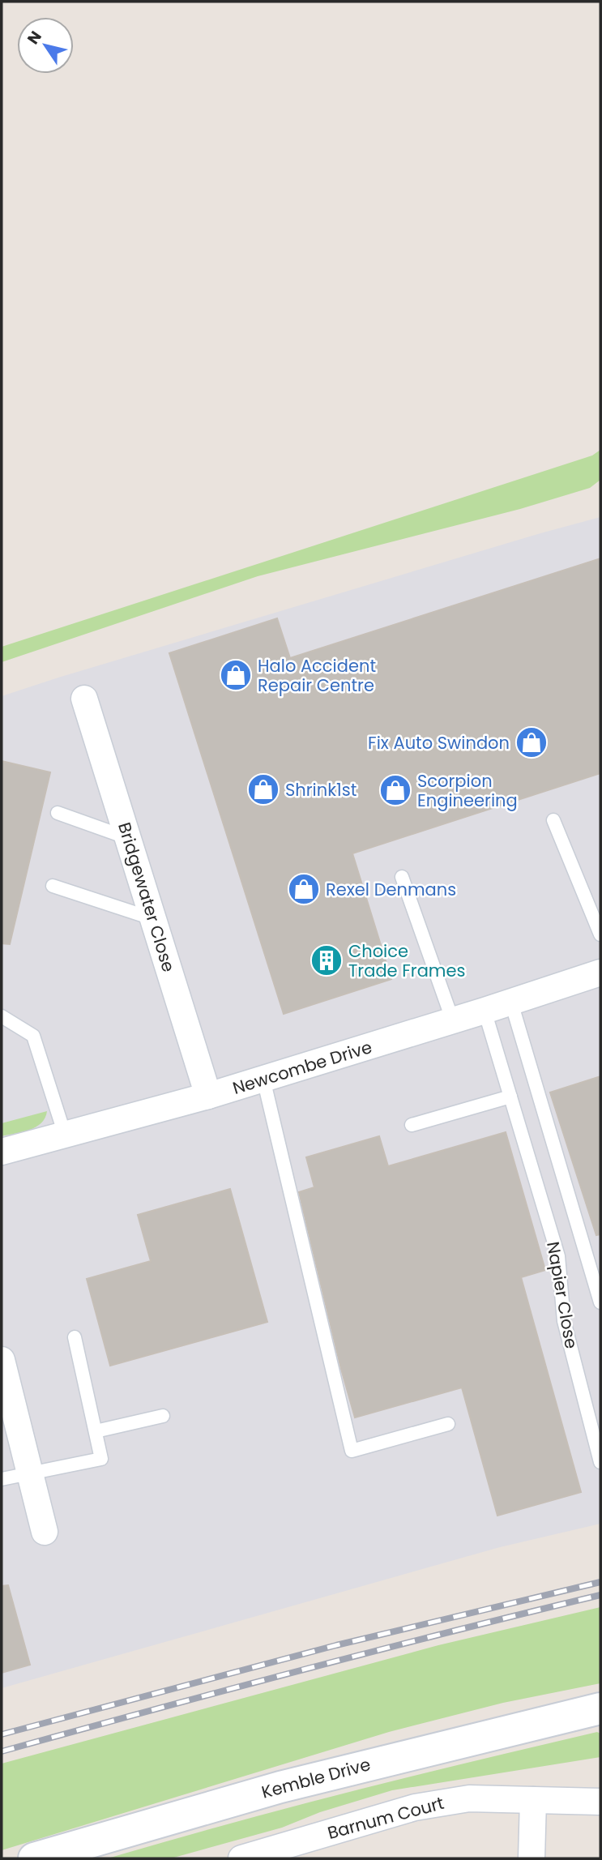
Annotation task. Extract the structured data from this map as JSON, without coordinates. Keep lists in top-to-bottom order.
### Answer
{
  "streets": {
    "main road": ["Kemble Drive"],
    "street": ["Bridgewater Close", "Newcombe Drive", "Barnum Court"],
    "lane": ["Napier Close"]
  },
  "crossings": [
    ["Bridgewater Close", "Newcombe Drive"],
    ["Newcombe Drive", "Napier Close"]
  ],
  "places": {
    "shop": [
      "Halo Accident Repair Centre",
      "Fix Auto Swindon",
      "Shrink1st",
      "Scorpion Engineering",
      "Rexel Denmans"
    ],
    "building": ["Choice Trade Frames"]
  },
  "north": "top left"
}
